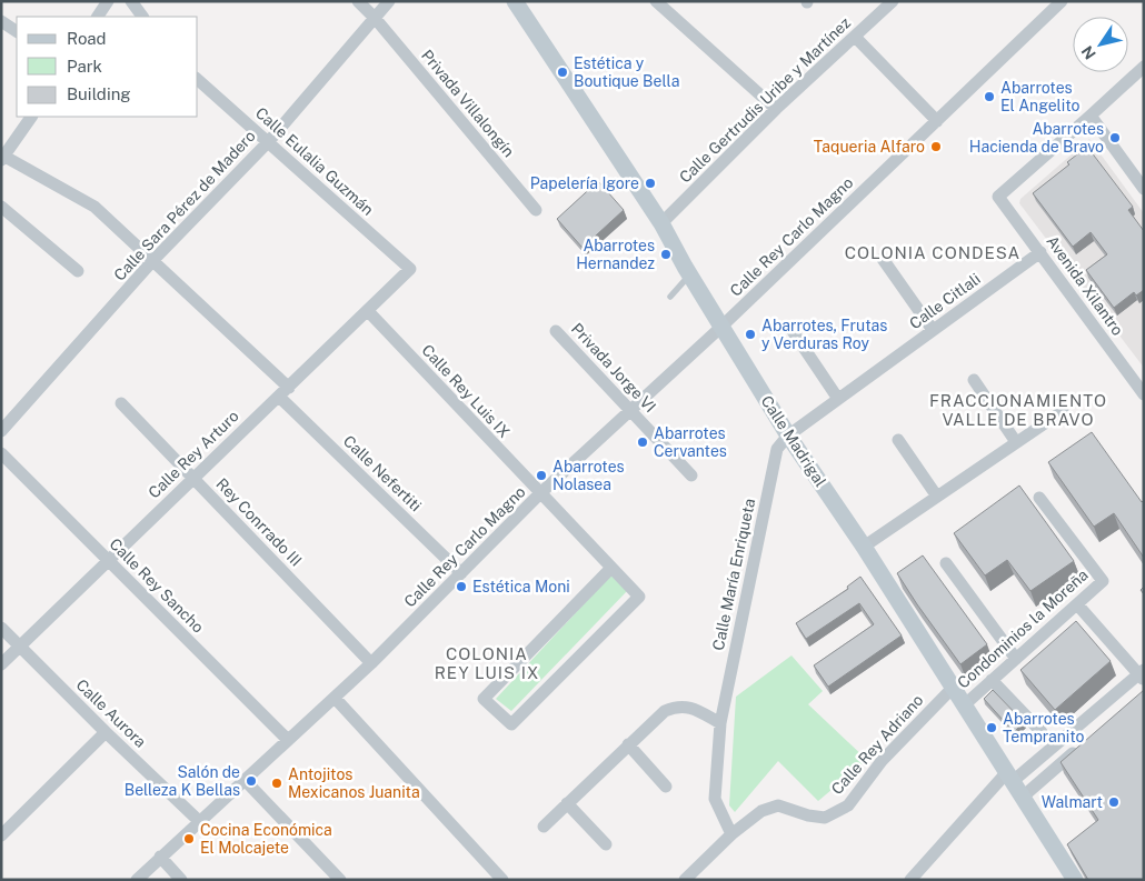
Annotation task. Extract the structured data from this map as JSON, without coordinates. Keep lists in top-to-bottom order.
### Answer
{
  "streets": {
    "street": [
      "Calle Gertrudis Uribe y Martínez",
      "Privada Villalongín",
      "Calle Eulalia Guzmán",
      "Calle Sara Pérez de Madero",
      "Calle Rey Carlo Magno",
      "Avenida Xilantro",
      "Calle Citlali",
      "Privada Jorge VI",
      "Calle Rey Luis IX",
      "Calle Madrigal",
      "Calle Rey Arturo",
      "Calle Nefertiti",
      "Rey Conrrado III",
      "Calle María Enriqueta",
      "Calle Rey Sancho",
      "Condominios la Moreña",
      "Calle Aurora",
      "Calle Rey Adriano"
    ]
  },
  "crossings": [
    ["Calle Gertrudis Uribe y Martínez", "Calle Madrigal"],
    ["Privada Villalongín", "Calle Sara Pérez de Madero"],
    ["Calle Eulalia Guzmán", "Calle Sara Pérez de Madero"],
    ["Calle Eulalia Guzmán", "Calle Rey Arturo"],
    ["Calle Sara Pérez de Madero", "Calle Nefertiti"],
    ["Calle Rey Carlo Magno", "Privada Jorge VI"],
    ["Calle Rey Carlo Magno", "Calle Rey Luis IX"],
    ["Calle Rey Carlo Magno", "Calle Madrigal"],
    ["Calle Rey Carlo Magno", "Calle Nefertiti"],
    ["Calle Rey Carlo Magno", "Rey Conrrado III"],
    ["Calle Rey Carlo Magno", "Calle Rey Sancho"],
    ["Calle Rey Carlo Magno", "Calle Aurora"],
    ["Avenida Xilantro", "Calle Citlali"],
    ["Calle Citlali", "Calle Madrigal"],
    ["Calle Citlali", "Calle María Enriqueta"],
    ["Calle Rey Luis IX", "Calle Rey Arturo"],
    ["Calle Madrigal", "Calle María Enriqueta"],
    ["Calle Madrigal", "Condominios la Moreña"],
    ["Calle Madrigal", "Calle Rey Adriano"],
    ["Calle Rey Arturo", "Calle Nefertiti"],
    ["Calle Rey Arturo", "Rey Conrrado III"],
    ["Calle Rey Arturo", "Calle Rey Sancho"],
    ["Calle Rey Arturo", "Calle Aurora"],
    ["Calle María Enriqueta", "Calle Rey Adriano"]
  ],
  "districts": ["COLONIA CONDESA", "FRACCIONAMIENTO VALLE DE BRAVO", "COLONIA REY LUIS IX"],
  "places": [
    "Estética y Boutique Bella",
    "Abarrotes El Angelito",
    "Abarrotes Hacienda de Bravo",
    "Taqueria Alfaro",
    "Papelería Igore",
    "Abarrotes Hernandez",
    "Abarrotes, Frutas y Verduras Roy",
    "Abarrotes Cervantes",
    "Abarrotes Nolasea",
    "Estética Moni",
    "Abarrotes Tempranito",
    "Salón de Belleza K Bellas",
    "Antojitos Mexicanos Juanita",
    "Walmart",
    "Cocina Económica El Molcajete"
  ],
  "legend": ["Road", "Park", "Building"],
  "north": "bottom left"
}
